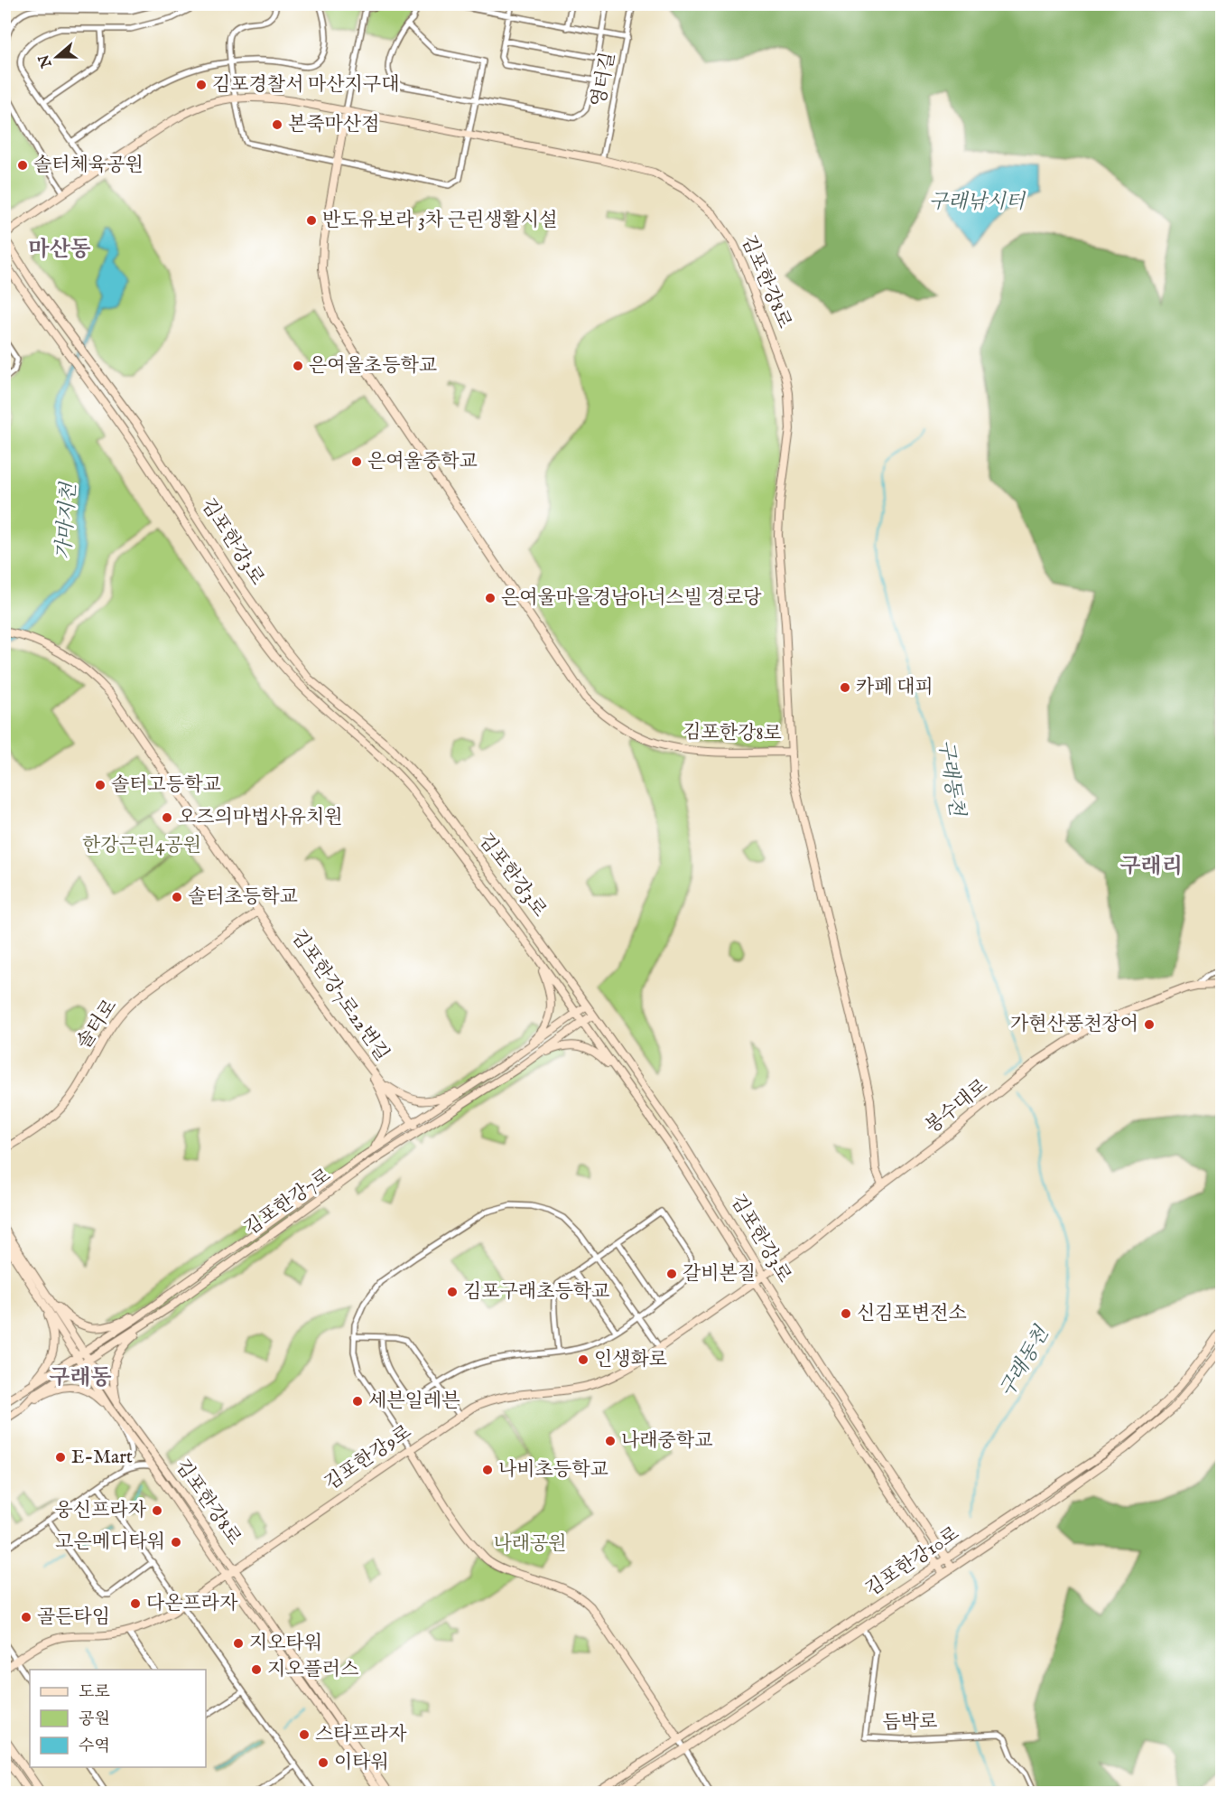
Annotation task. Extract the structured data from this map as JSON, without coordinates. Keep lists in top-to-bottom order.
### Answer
{
  "streets": {
    "street": [
      "영터길",
      "김포한강8로",
      "김포한강3로",
      "김포한강7로22번길",
      "솔터로",
      "봉수대로",
      "김포한강7로",
      "김포한강9로",
      "김포한강10로",
      "듬박로"
    ]
  },
  "crossings": [
    ["영터길", "김포한강8로"],
    ["김포한강8로", "김포한강3로"],
    ["김포한강8로", "봉수대로"],
    ["김포한강8로", "김포한강7로"],
    ["김포한강8로", "김포한강9로"],
    ["김포한강3로", "봉수대로"],
    ["김포한강3로", "김포한강7로"],
    ["김포한강3로", "김포한강9로"],
    ["김포한강3로", "김포한강10로"],
    ["김포한강7로22번길", "솔터로"],
    ["김포한강7로22번길", "김포한강7로"],
    ["봉수대로", "김포한강9로"],
    ["김포한강10로", "듬박로"]
  ],
  "districts": ["마산동", "구래리", "구래동"],
  "water": ["구래낚시터", "가마지천", "구래동천"],
  "parks": ["한강근린4공원", "나래공원"],
  "places": [
    "김포경찰서 마산지구대",
    "본죽마산점",
    "솔터체육공원",
    "반도유보라 3차 근린생활시설",
    "은여울초등학교",
    "은여울중학교",
    "은여울마을경남아너스빌 경로당",
    "카페 대피",
    "솔터고등학교",
    "오즈의마법사유치원",
    "솔터초등학교",
    "가현산풍천장어",
    "갈비본질",
    "김포구래초등학교",
    "신김포변전소",
    "인생화로",
    "세븐일레븐",
    "나래중학교",
    "E-Mart",
    "나비초등학교",
    "웅신프라자",
    "고은메디타워",
    "다온프라자",
    "골든타임",
    "지오타워",
    "지오플러스",
    "스타프라자",
    "이타워"
  ],
  "legend": ["도로", "공원", "수역"],
  "north": "left"
}
